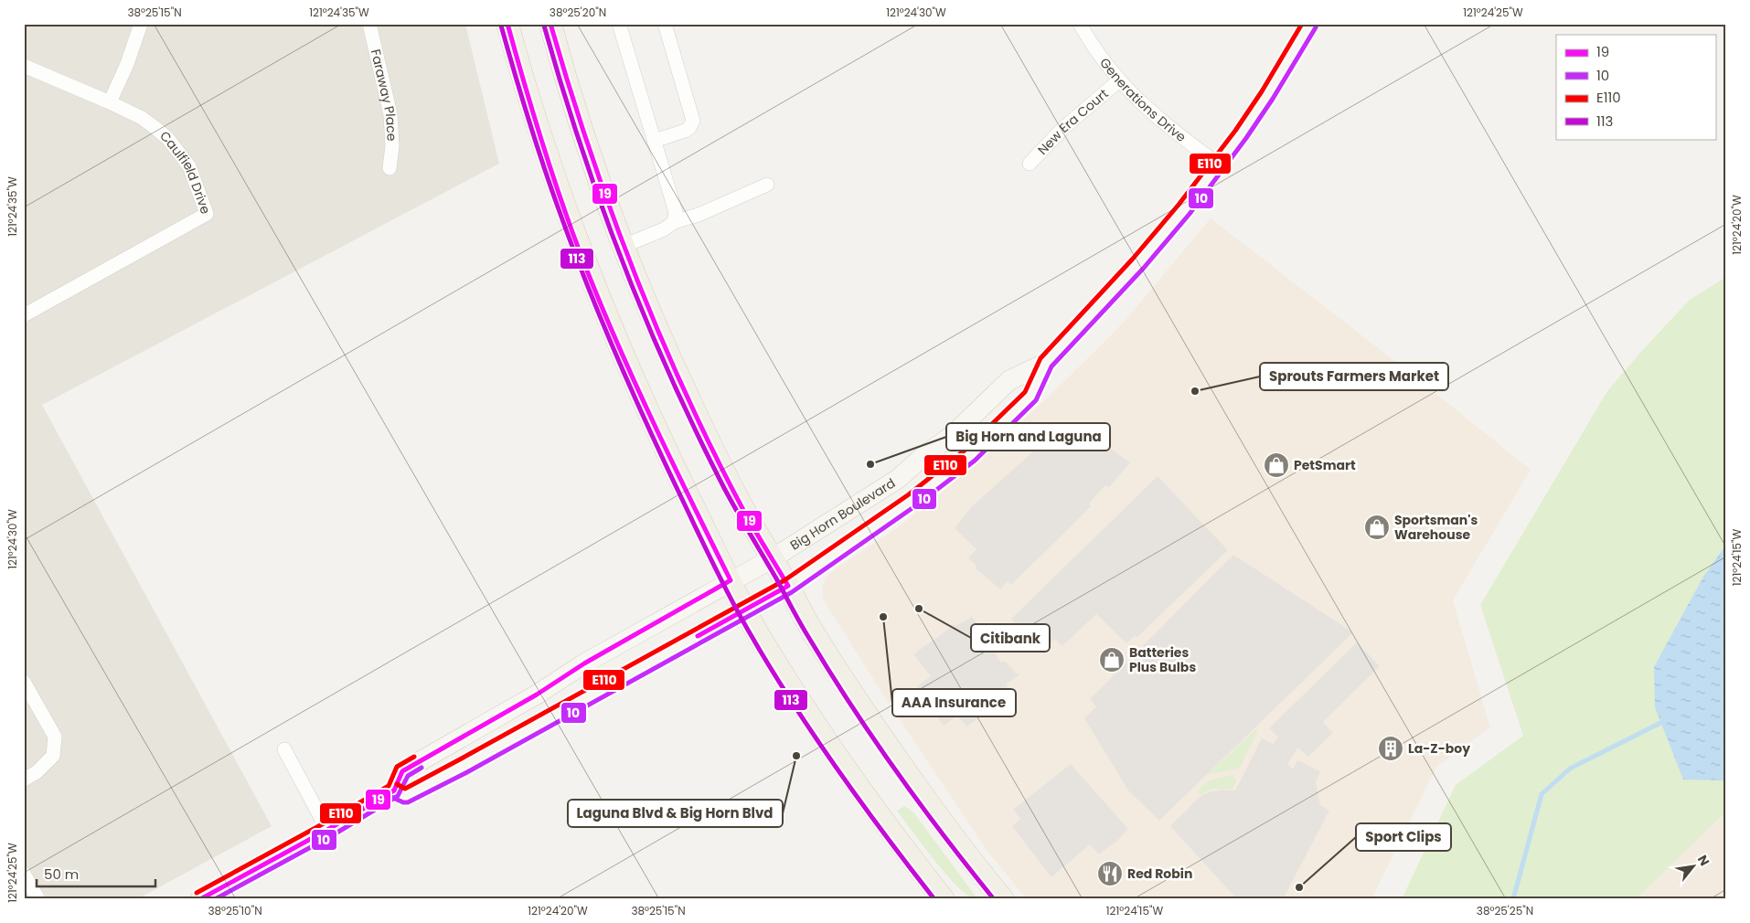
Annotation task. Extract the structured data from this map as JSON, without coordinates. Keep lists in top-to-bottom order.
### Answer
{
  "streets": {
    "main road": ["Big Horn Boulevard"],
    "street": [
      "Faraway Place",
      "Generations Drive",
      "New Era Court",
      "Caulfield Drive"
    ]
  },
  "crossings": [
    ["Generations Drive", "New Era Court"],
    ["Generations Drive", "Big Horn Boulevard"]
  ],
  "places": {
    "other": [
      "Sprouts Farmers Market",
      "Big Horn and Laguna",
      "Citibank",
      "AAA Insurance",
      "Laguna Blvd & Big Horn Blvd",
      "Sport Clips"
    ],
    "shop": ["PetSmart", "Sportsman's Warehouse", "Batteries Plus Bulbs"],
    "building": ["La-Z-boy"],
    "restaurant": ["Red Robin"]
  },
  "lines": [
    "transit line 19",
    "transit line E110",
    "transit line 113",
    "transit line 10"
  ],
  "legend": [
    "19",
    "10",
    "E110",
    "113"
  ],
  "scale_bar": "50 m",
  "north": "top right",
  "coordinates": [
    "38°25'15\"N",
    "121°24'35\"W",
    "38°25'20\"N",
    "121°24'30\"W",
    "121°24'25\"W",
    "121°24'20\"W",
    "121°24'15\"W",
    "38°25'10\"N",
    "38°25'25\"N"
  ]
}
